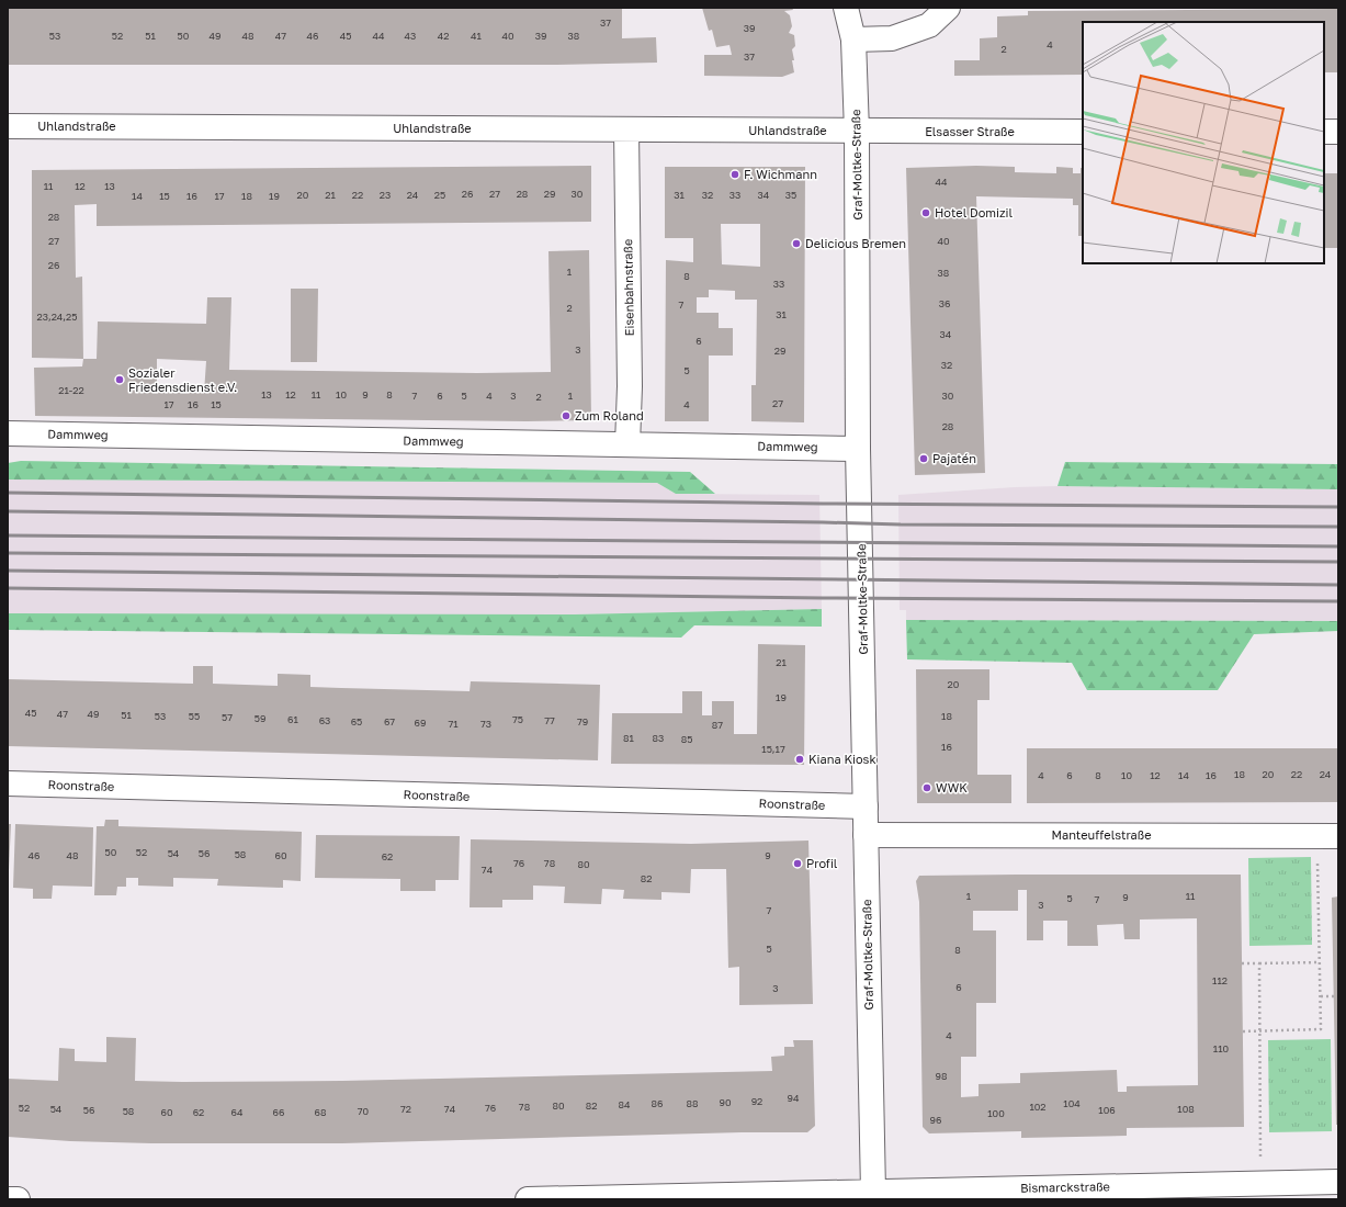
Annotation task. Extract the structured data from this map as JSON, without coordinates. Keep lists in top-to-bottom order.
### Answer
{
  "streets": {
    "street": [
      "Uhlandstraße",
      "Elsasser Straße",
      "Graf-Moltke-Straße",
      "Eisenbahnstraße",
      "Dammweg",
      "Roonstraße",
      "Manteuffelstraße",
      "Bismarckstraße"
    ]
  },
  "crossings": [
    ["Uhlandstraße", "Elsasser Straße"],
    ["Uhlandstraße", "Graf-Moltke-Straße"],
    ["Uhlandstraße", "Eisenbahnstraße"],
    ["Elsasser Straße", "Graf-Moltke-Straße"],
    ["Graf-Moltke-Straße", "Dammweg"],
    ["Graf-Moltke-Straße", "Roonstraße"],
    ["Graf-Moltke-Straße", "Manteuffelstraße"],
    ["Graf-Moltke-Straße", "Bismarckstraße"],
    ["Eisenbahnstraße", "Dammweg"]
  ],
  "places": [
    "F. Wichmann",
    "Hotel Domizil",
    "Delicious Bremen",
    "Sozialer Friedensdienst e.V.",
    "Zum Roland",
    "Pajatén",
    "Kiana Kiosk",
    "WWK",
    "Profil"
  ],
  "house_numbers": [
    "37",
    "39",
    "53",
    "52",
    "51",
    "50",
    "49",
    "48",
    "47",
    "46",
    "45",
    "44",
    "43",
    "42",
    "41",
    "40",
    "39",
    "38",
    "4",
    "2",
    "37",
    "44",
    "11",
    "12",
    "13",
    "26",
    "27",
    "28",
    "29",
    "30",
    "20",
    "21",
    "22",
    "23",
    "24",
    "25",
    "31",
    "32",
    "33",
    "34",
    "35",
    "14",
    "15",
    "16",
    "17",
    "18",
    "19",
    "28",
    "27",
    "40",
    "26",
    "1",
    "38",
    "8",
    "33",
    "36",
    "7",
    "2",
    "31",
    "23,24,25",
    "34",
    "6",
    "3",
    "29",
    "32",
    "5",
    "21-22",
    "13",
    "12",
    "11",
    "10",
    "9",
    "8",
    "7",
    "6",
    "5",
    "4",
    "3",
    "1",
    "30",
    "2",
    "27",
    "17",
    "16",
    "15",
    "4",
    "28",
    "21",
    "20",
    "19",
    "45",
    "47",
    "49",
    "51",
    "53",
    "55",
    "18",
    "57",
    "59",
    "61",
    "75",
    "63",
    "77",
    "65",
    "67",
    "79",
    "69",
    "71",
    "73",
    "87",
    "81",
    "83",
    "85",
    "16",
    "15,17",
    "18",
    "20",
    "22",
    "24",
    "4",
    "6",
    "8",
    "10",
    "12",
    "14",
    "16",
    "50",
    "52",
    "54",
    "56",
    "58",
    "46",
    "48",
    "60",
    "9",
    "62",
    "76",
    "78",
    "80",
    "74",
    "82",
    "1",
    "11",
    "9",
    "5",
    "7",
    "3",
    "7",
    "5",
    "8",
    "112",
    "6",
    "3",
    "4",
    "110",
    "98",
    "94",
    "92",
    "90",
    "86",
    "88",
    "104",
    "84",
    "80",
    "82",
    "78",
    "102",
    "52",
    "76",
    "54",
    "72",
    "74",
    "108",
    "56",
    "106",
    "58",
    "70",
    "60",
    "62",
    "64",
    "66",
    "68",
    "100",
    "96"
  ]
}
